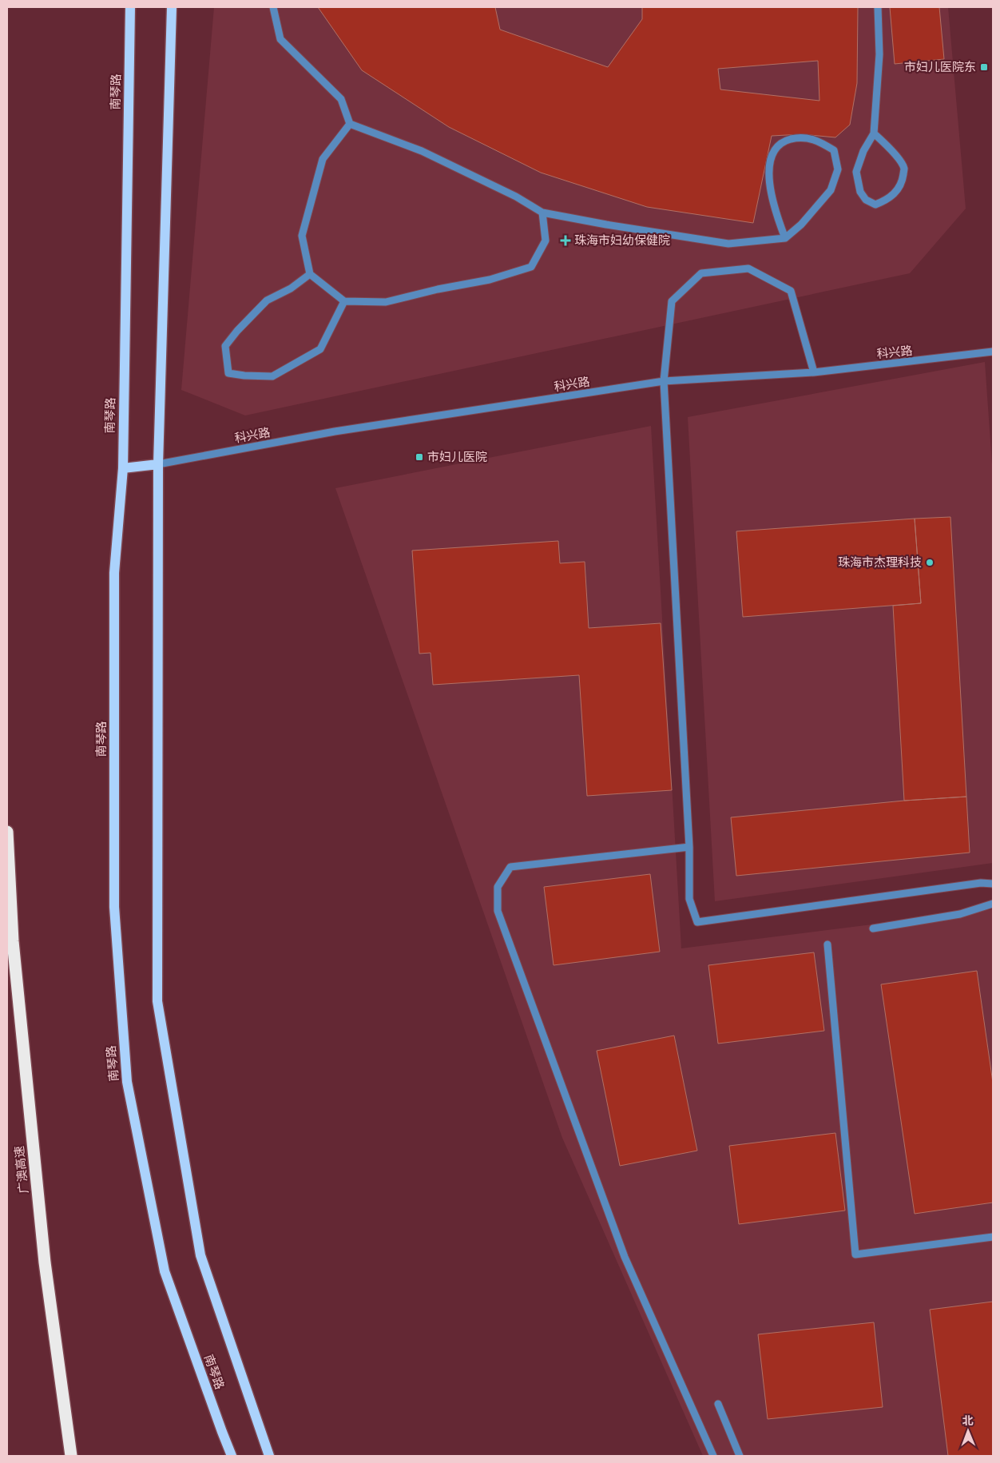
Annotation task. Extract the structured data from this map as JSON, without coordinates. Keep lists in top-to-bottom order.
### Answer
{
  "streets": {
    "highway": ["广澳高速"],
    "main road": ["南琴路"],
    "street": ["科兴路"]
  },
  "crossings": [
    ["南琴路", "科兴路"]
  ],
  "places": {
    "transit": ["市妇儿医院东", "市妇儿医院"],
    "health": ["珠海市妇幼保健院"],
    "other": ["珠海市杰理科技"]
  },
  "north": "top"
}
